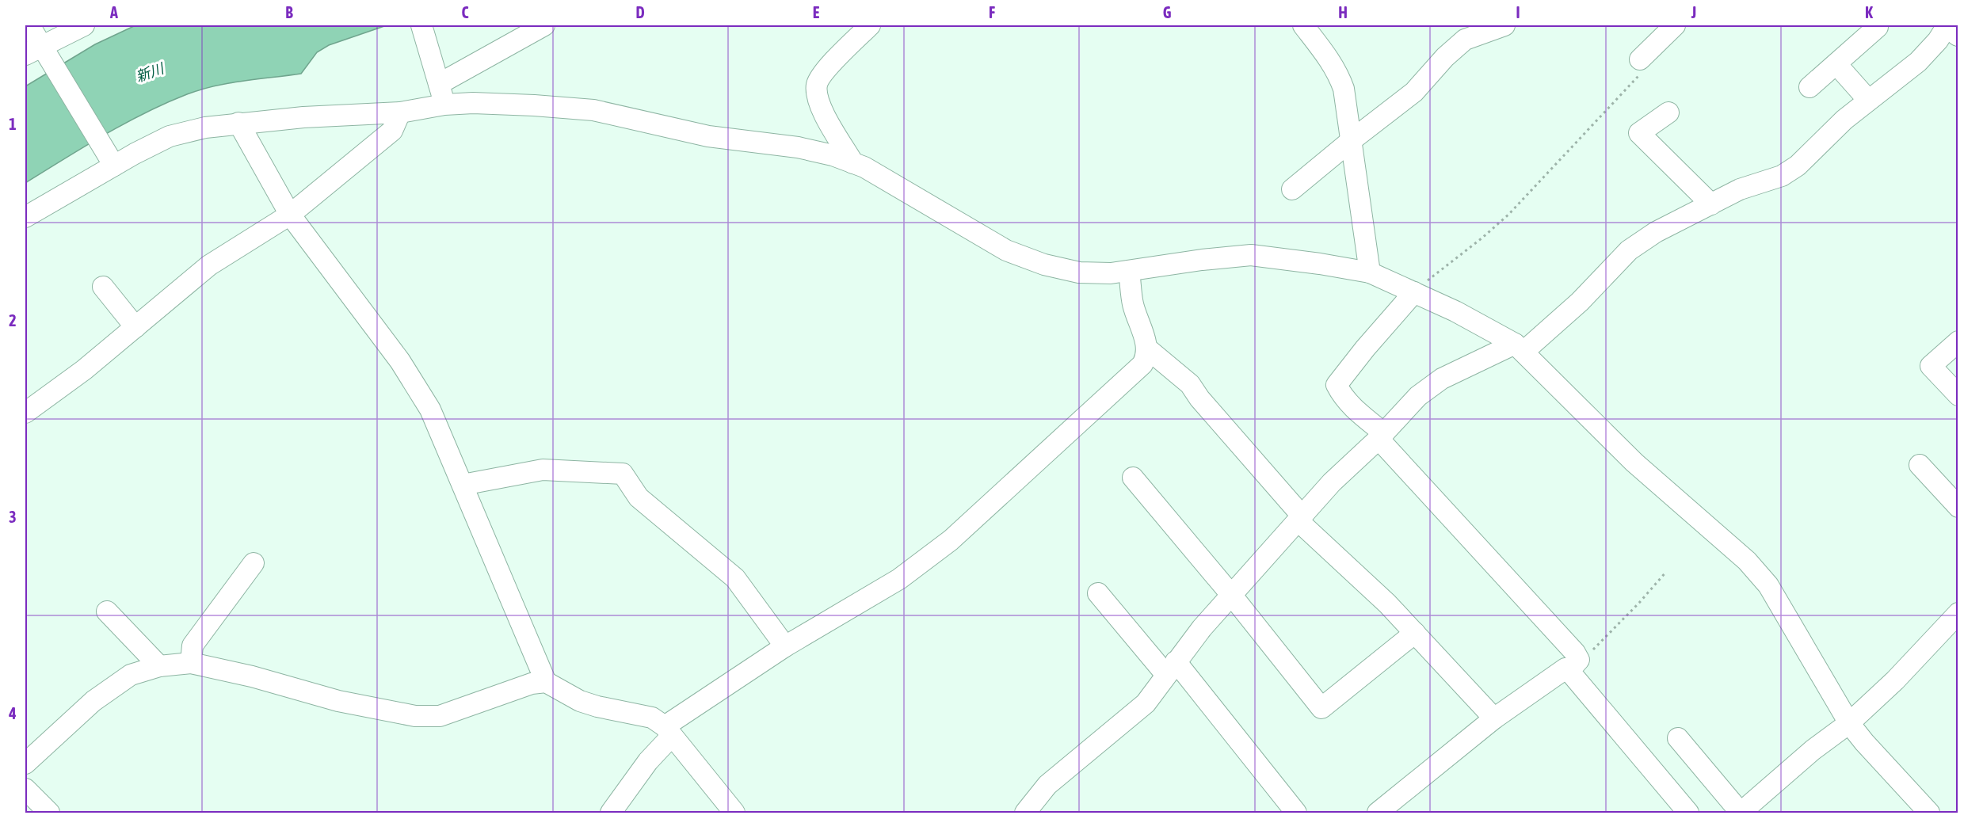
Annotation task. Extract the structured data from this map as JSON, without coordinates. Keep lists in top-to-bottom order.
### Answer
{
  "water": ["新川"],
  "grid": {
    "columns": [
      "A",
      "B",
      "C",
      "D",
      "E",
      "F",
      "G",
      "H",
      "I",
      "J",
      "K"
    ],
    "rows": [
      "1",
      "2",
      "3",
      "4"
    ]
  }
}
